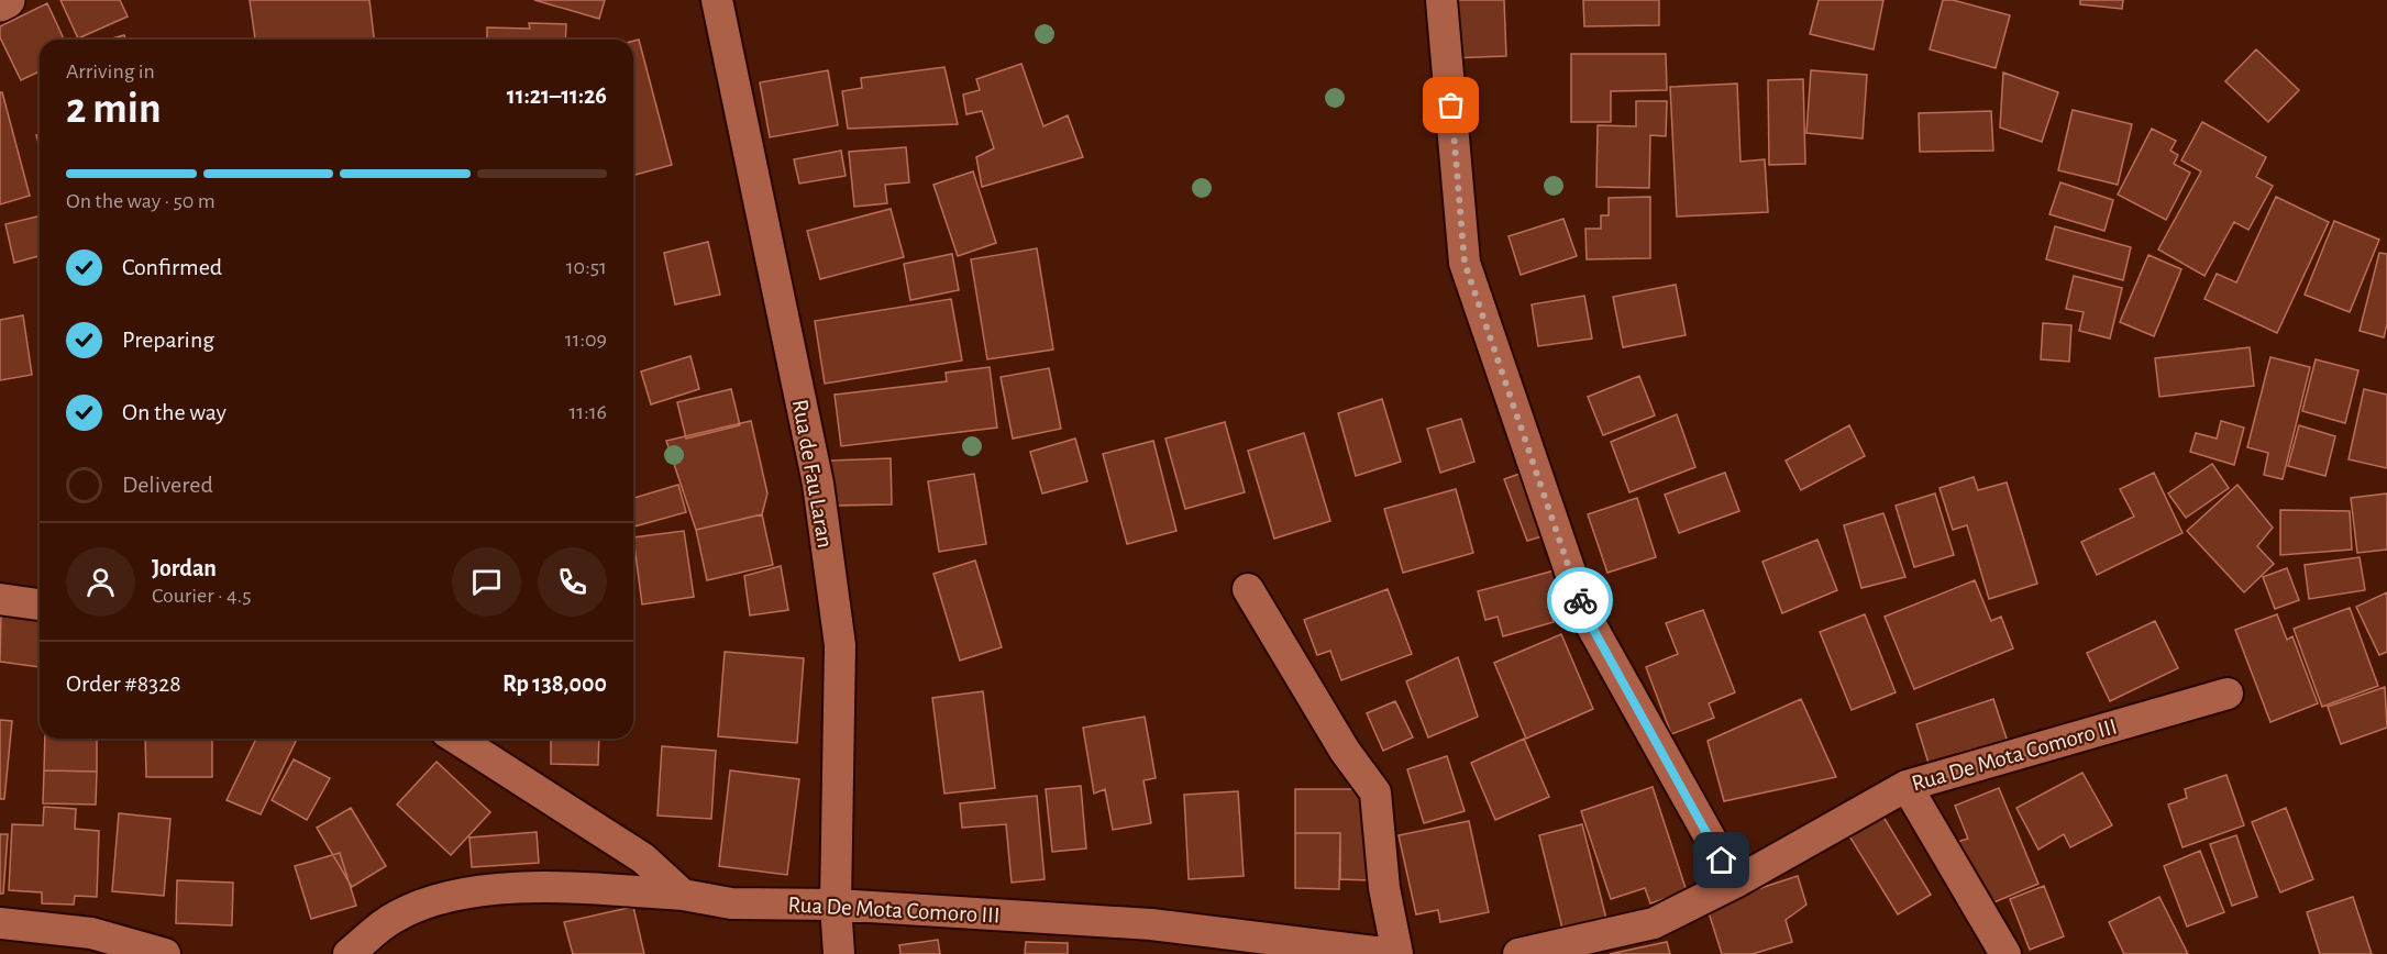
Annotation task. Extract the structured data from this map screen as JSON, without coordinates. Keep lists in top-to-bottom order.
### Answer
{
  "streets": {
    "street": ["Rua de Fau Laran", "Rua De Mota Comoro III"]
  },
  "crossings": [
    ["Rua de Fau Laran", "Rua De Mota Comoro III"]
  ],
  "page": {
    "heading": ["2 min", "Arriving in", "11:21–11:26"],
    "panel": [
      "Jordan",
      "Courier · 4.5",
      "Order #8328",
      "Rp 138,000"
    ],
    "bar": "On the way · 50 m",
    "list": [
      ["Confirmed", "10:51"],
      ["Preparing", "11:09"],
      ["On the way", "11:16"],
      "Delivered"
    ]
  }
}
